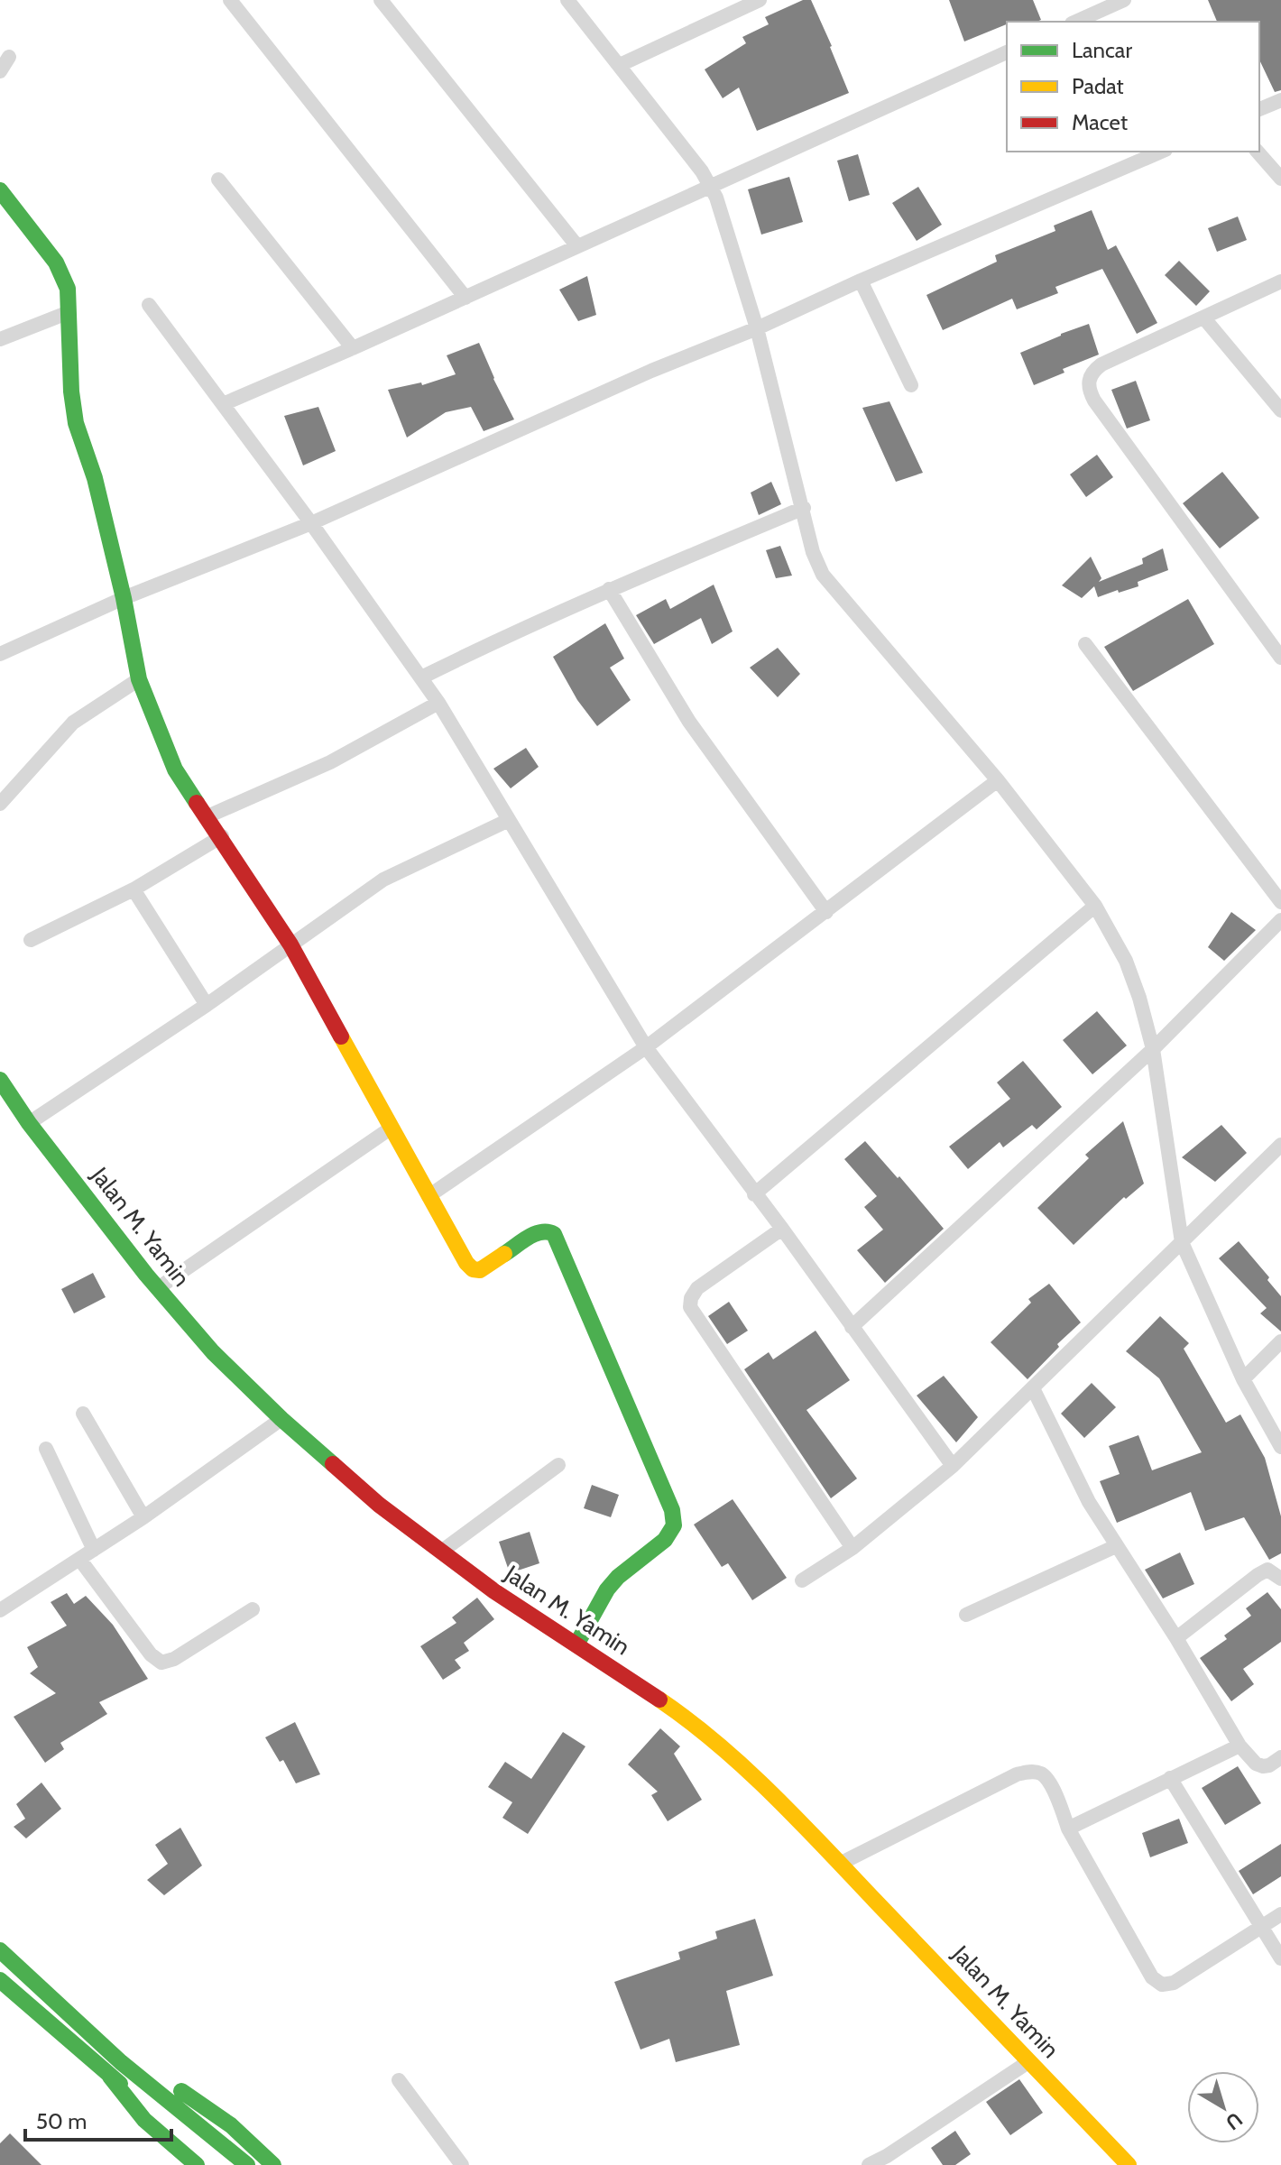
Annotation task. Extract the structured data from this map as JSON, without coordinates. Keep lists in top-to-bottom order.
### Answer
{
  "streets": {
    "main road": ["Jalan M. Yamin"]
  },
  "legend": ["Lancar", "Padat", "Macet"],
  "scale_bar": "50 m",
  "north": "bottom right"
}
